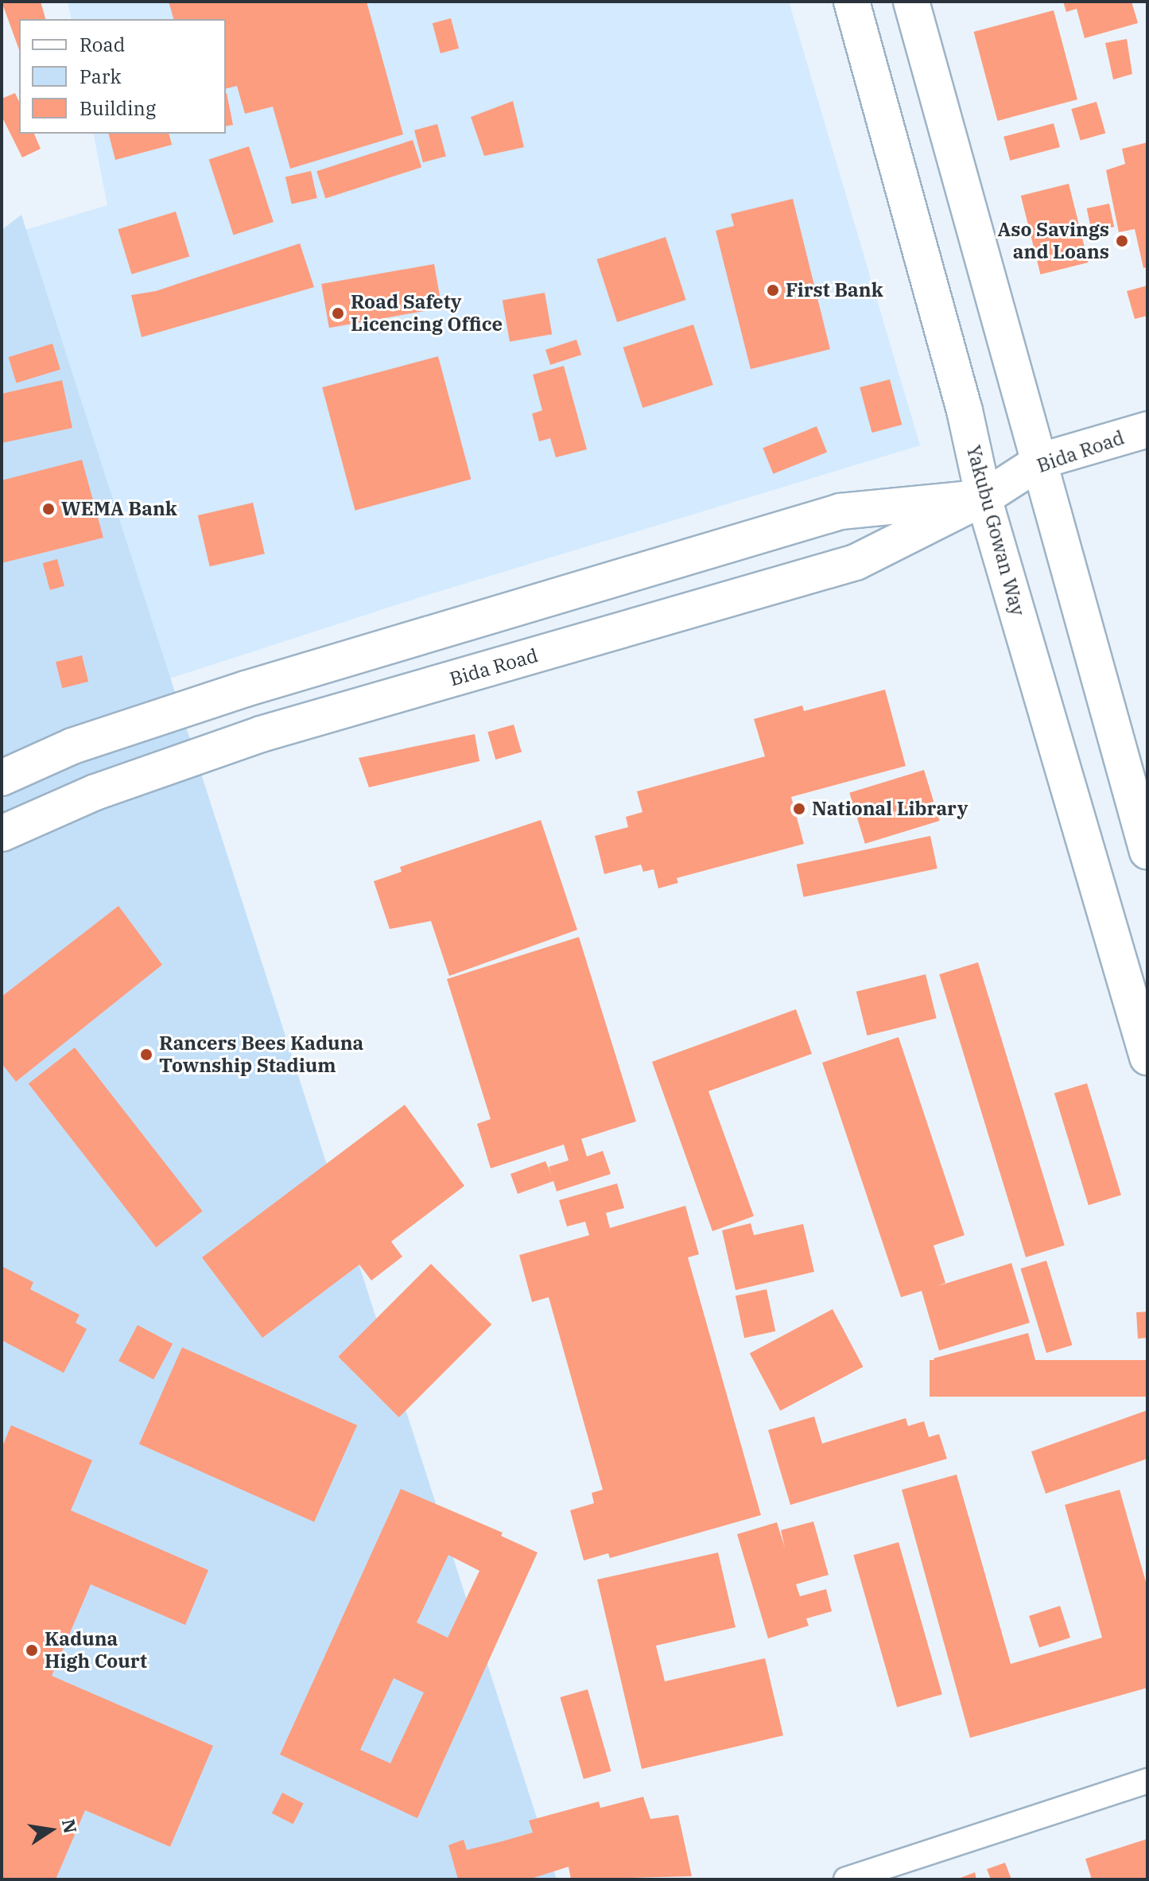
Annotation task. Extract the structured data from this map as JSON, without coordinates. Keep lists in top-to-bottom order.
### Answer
{
  "streets": {
    "street": ["Bida Road", "Yakubu Gowan Way"]
  },
  "crossings": [
    ["Bida Road", "Yakubu Gowan Way"]
  ],
  "places": [
    "Aso Savings and Loans",
    "First Bank",
    "Road Safety Licencing Office",
    "WEMA Bank",
    "National Library",
    "Rancers Bees Kaduna Township Stadium",
    "Kaduna High Court"
  ],
  "legend": ["Road", "Park", "Building"],
  "north": "right"
}
